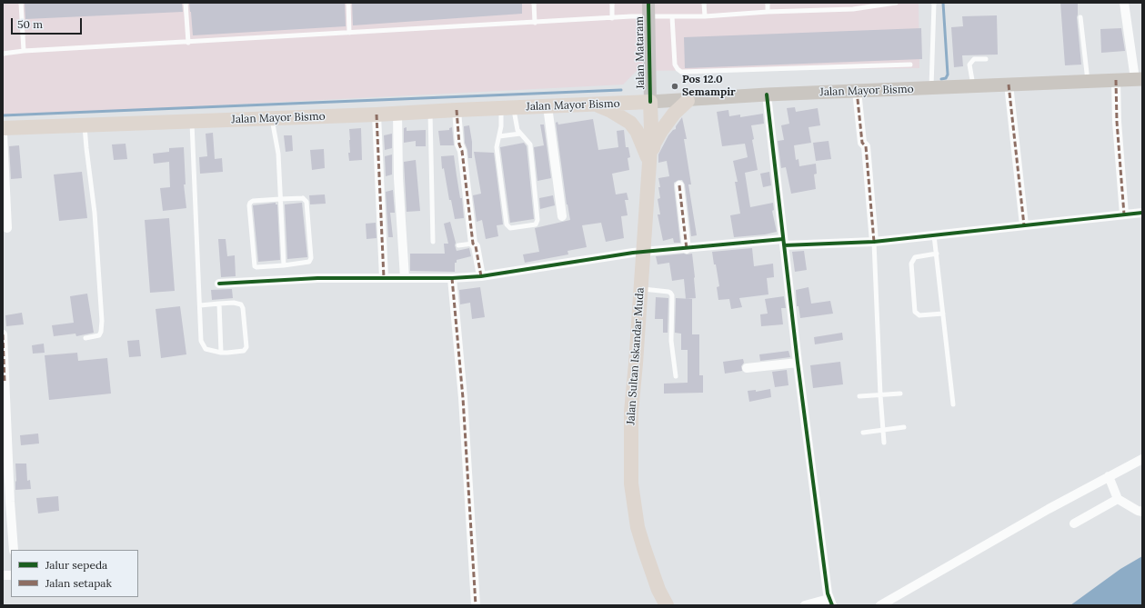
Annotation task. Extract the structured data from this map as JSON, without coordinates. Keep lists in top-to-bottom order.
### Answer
{
  "streets": {
    "highway": ["Jalan Mayor Bismo", "Jalan Sultan Iskandar Muda"],
    "main road": ["Jalan Mataram"]
  },
  "crossings": [
    ["Jalan Mataram", "Jalan Mayor Bismo"],
    ["Jalan Mataram", "Jalan Sultan Iskandar Muda"],
    ["Jalan Mayor Bismo", "Jalan Sultan Iskandar Muda"]
  ],
  "places": ["Pos 12.0 Semampir"],
  "legend": ["Jalur sepeda", "Jalan setapak"],
  "scale_bar": "50 m"
}
